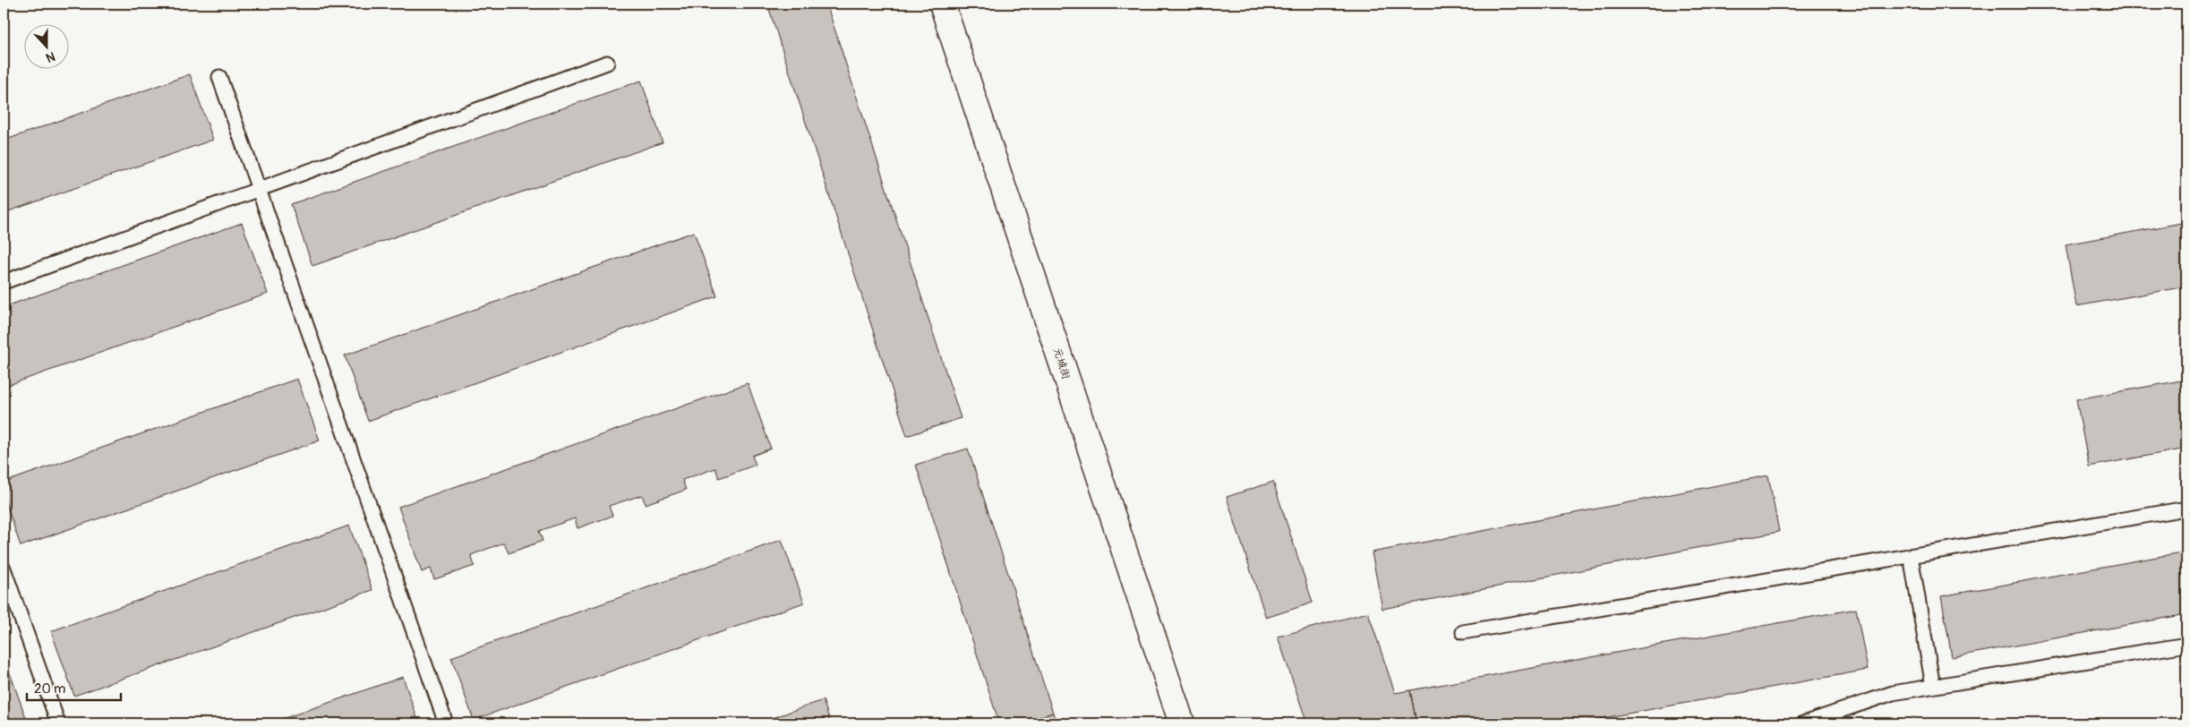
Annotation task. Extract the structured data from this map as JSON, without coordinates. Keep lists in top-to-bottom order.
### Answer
{
  "streets": {
    "street": ["元城街"]
  },
  "scale_bar": "20 m",
  "north": "bottom"
}
